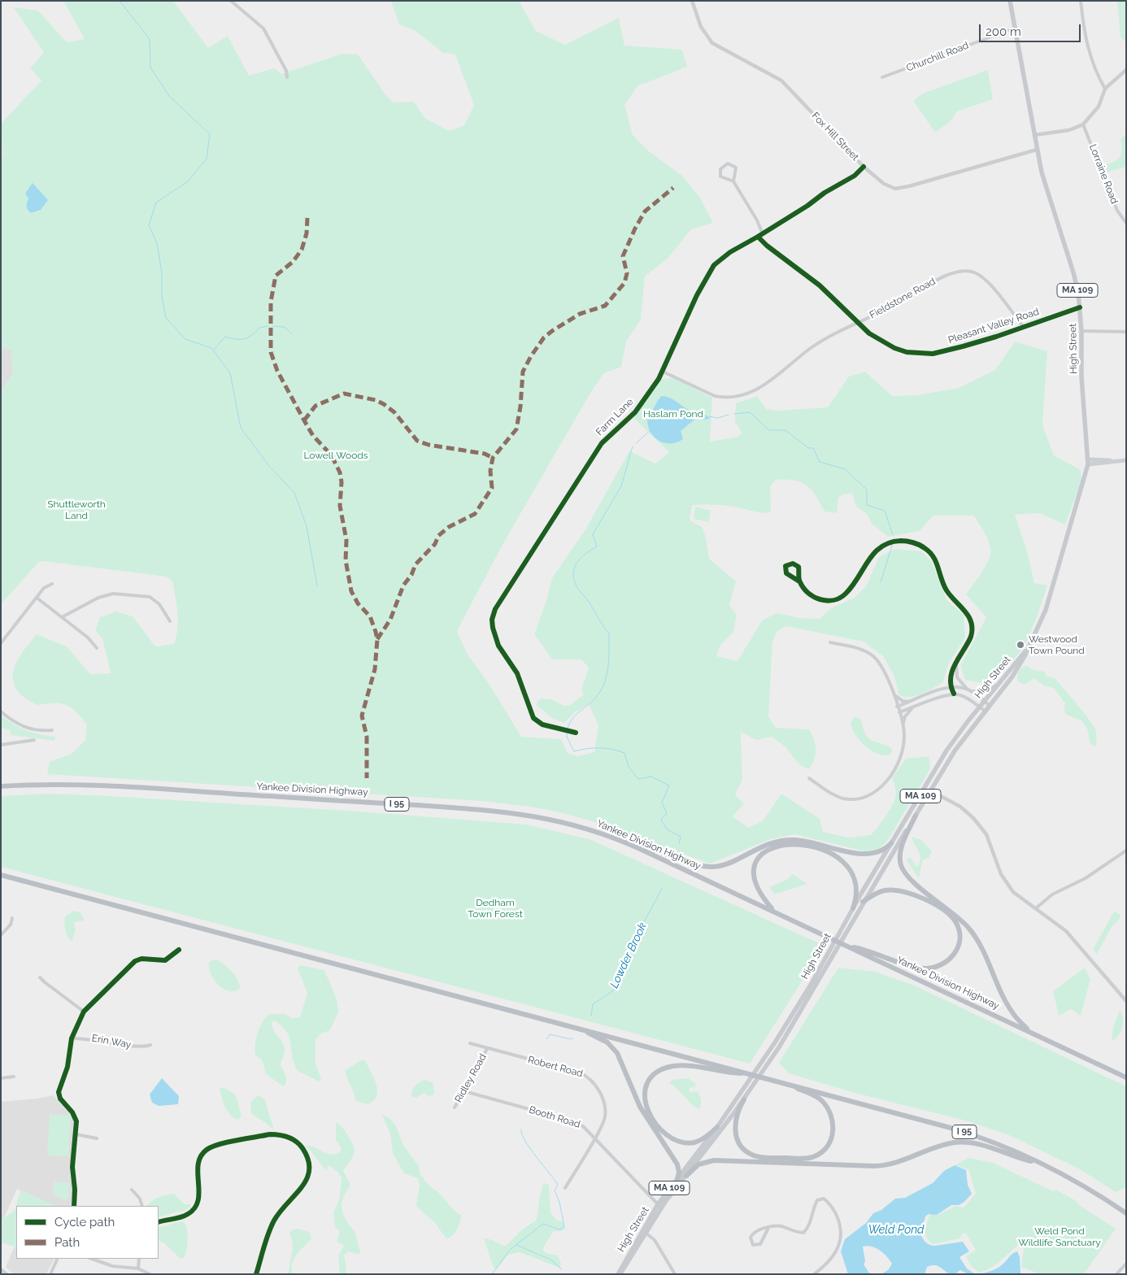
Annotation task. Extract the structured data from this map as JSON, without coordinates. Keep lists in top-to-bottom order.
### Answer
{
  "streets": {
    "highway": ["Yankee Division Highway", "I 95"],
    "main road": ["MA 109", "High Street"],
    "street": [
      "Churchill Road",
      "Fox Hill Street",
      "Lorraine Road",
      "Fieldstone Road",
      "Pleasant Valley Road",
      "Farm Lane",
      "Erin Way",
      "Robert Road",
      "Ridley Road",
      "Booth Road"
    ]
  },
  "crossings": [
    ["Churchill Road", "High Street"],
    ["Fox Hill Street", "High Street"],
    ["Fox Hill Street", "Farm Lane"],
    ["Fieldstone Road", "Pleasant Valley Road"],
    ["Fieldstone Road", "Farm Lane"],
    ["Pleasant Valley Road", "High Street"],
    ["Pleasant Valley Road", "Farm Lane"],
    ["High Street", "Booth Road"],
    ["Robert Road", "Ridley Road"],
    ["Robert Road", "Booth Road"],
    ["Ridley Road", "Booth Road"]
  ],
  "water": ["Lowder Brook", "Weld Pond"],
  "parks": [
    "Haslam Pond",
    "Lowell Woods",
    "Shuttleworth Land",
    "Dedham Town Forest",
    "Weld Pond Wildlife Sanctuary"
  ],
  "places": ["Westwood Town Pound"],
  "legend": ["Cycle path", "Path"],
  "scale_bar": "200 m"
}
